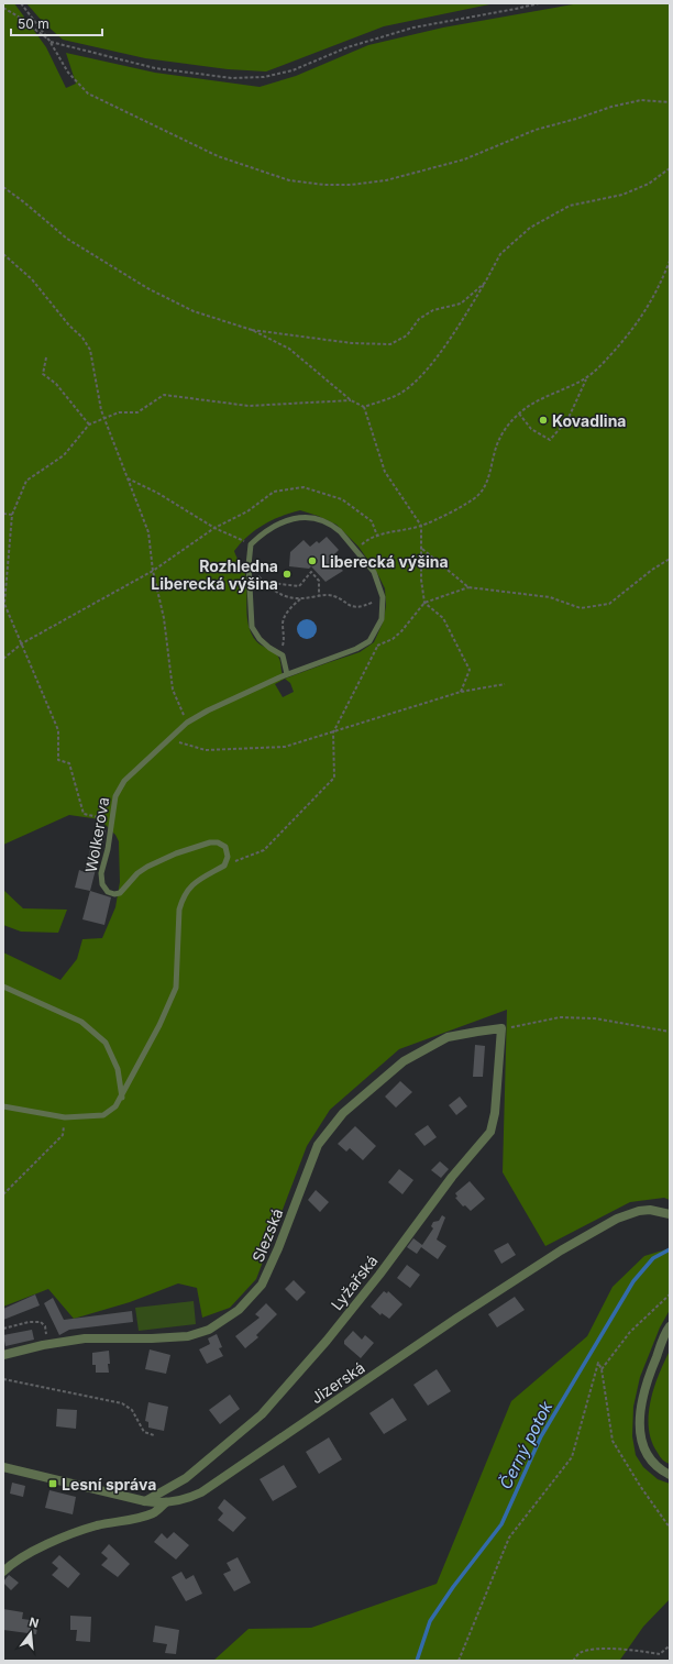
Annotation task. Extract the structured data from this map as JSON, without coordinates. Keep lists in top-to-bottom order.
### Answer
{
  "streets": {
    "street": ["Slezská", "Lyžařská", "Jizerská"],
    "lane": ["Wolkerova"]
  },
  "crossings": [
    ["Slezská", "Lyžařská"],
    ["Lyžařská", "Jizerská"]
  ],
  "water": ["Černý potok"],
  "places": {
    "other": ["Kovadlina", "Liberecká výšina", "Rozhledna Liberecká výšina"],
    "transit": ["Lesní správa"]
  },
  "scale_bar": "50 m",
  "north": "top"
}
